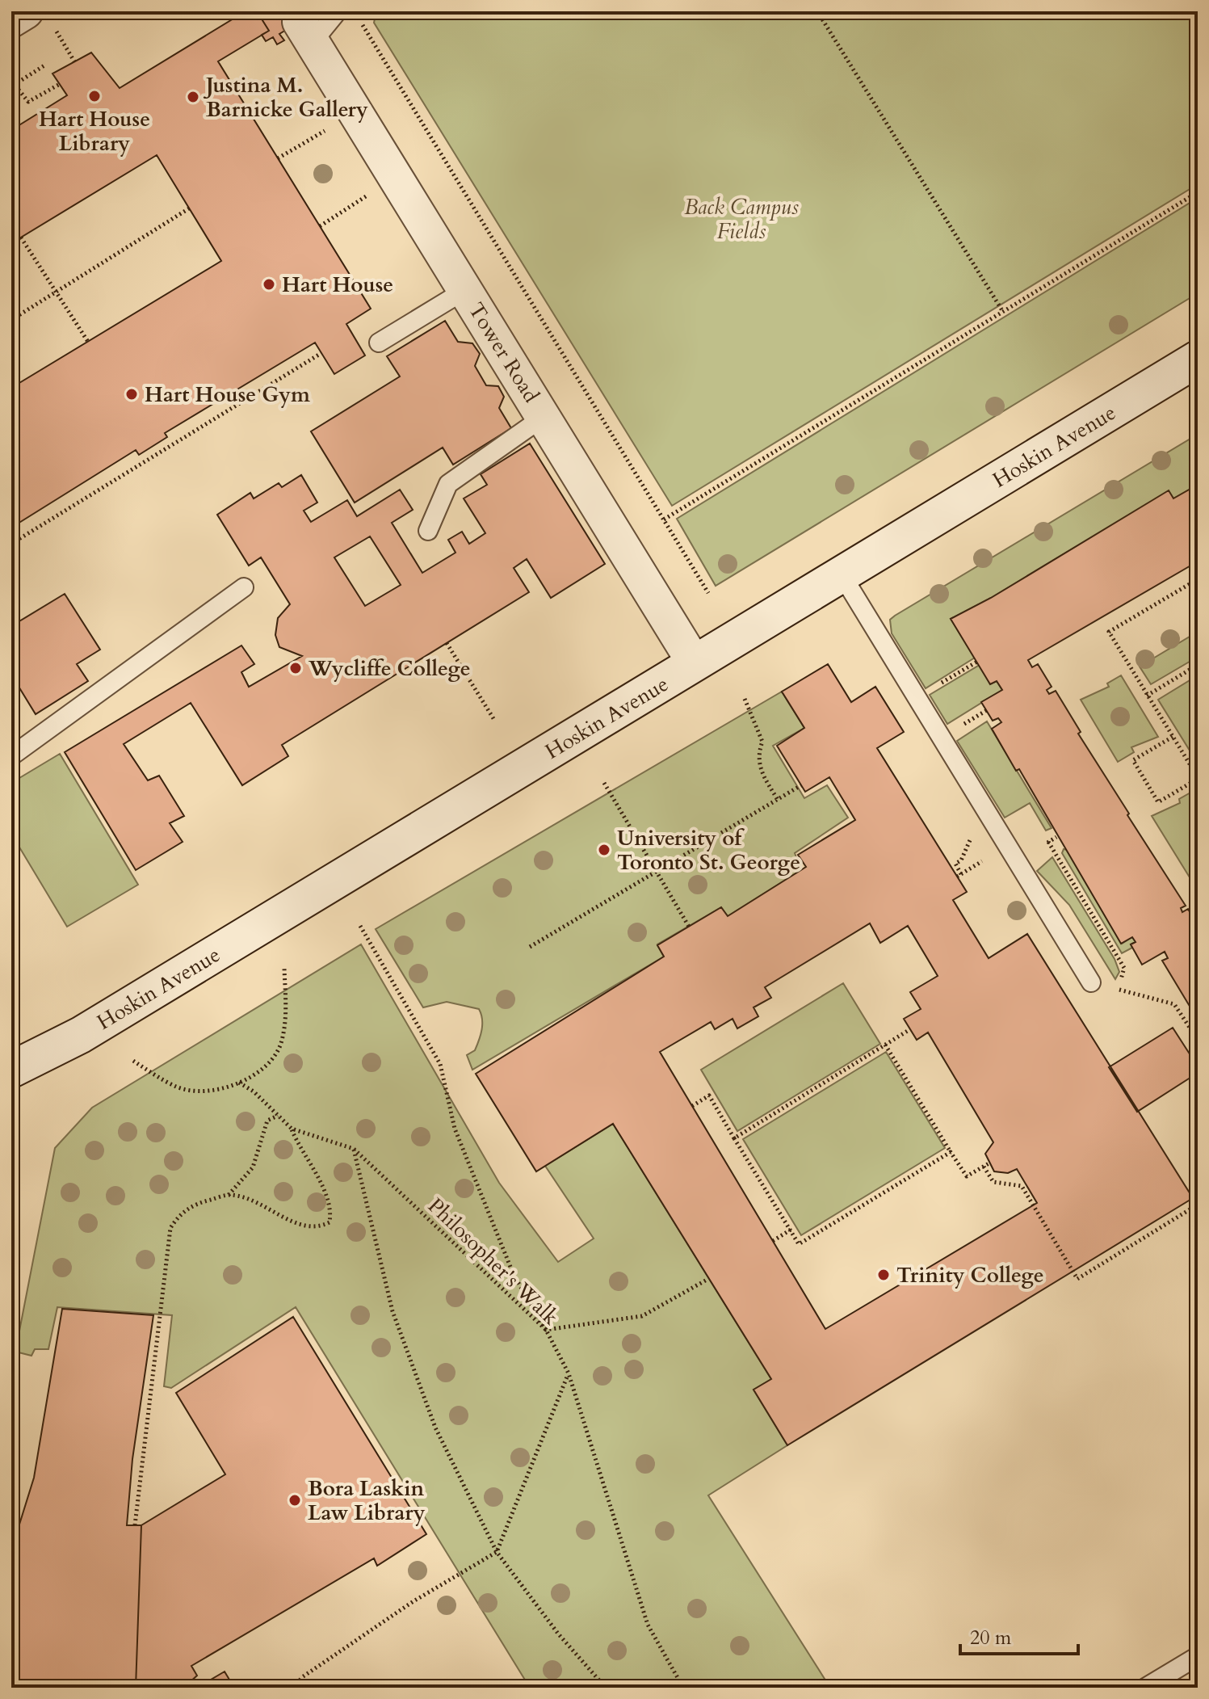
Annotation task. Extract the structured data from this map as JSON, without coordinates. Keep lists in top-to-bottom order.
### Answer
{
  "streets": {
    "street": ["Tower Road", "Hoskin Avenue"],
    "path": ["Philosopher's Walk"]
  },
  "crossings": [
    ["Tower Road", "Hoskin Avenue"]
  ],
  "parks": ["Back Campus Fields"],
  "places": [
    "Hart House Library",
    "Justina M. Barnicke Gallery",
    "Hart House",
    "Hart House Gym",
    "Wycliffe College",
    "University of Toronto St. George",
    "Trinity College",
    "Bora Laskin Law Library"
  ],
  "scale_bar": "20 m"
}
